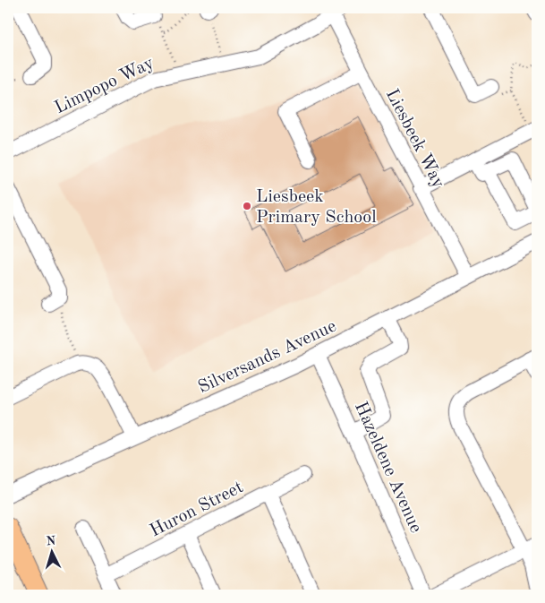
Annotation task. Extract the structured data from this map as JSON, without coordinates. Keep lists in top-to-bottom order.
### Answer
{
  "streets": {
    "street": [
      "Limpopo Way",
      "Liesbeek Way",
      "Silversands Avenue",
      "Hazeldene Avenue",
      "Huron Street"
    ]
  },
  "crossings": [
    ["Limpopo Way", "Liesbeek Way"],
    ["Liesbeek Way", "Silversands Avenue"],
    ["Silversands Avenue", "Hazeldene Avenue"]
  ],
  "places": ["Liesbeek Primary School"],
  "north": "top"
}
